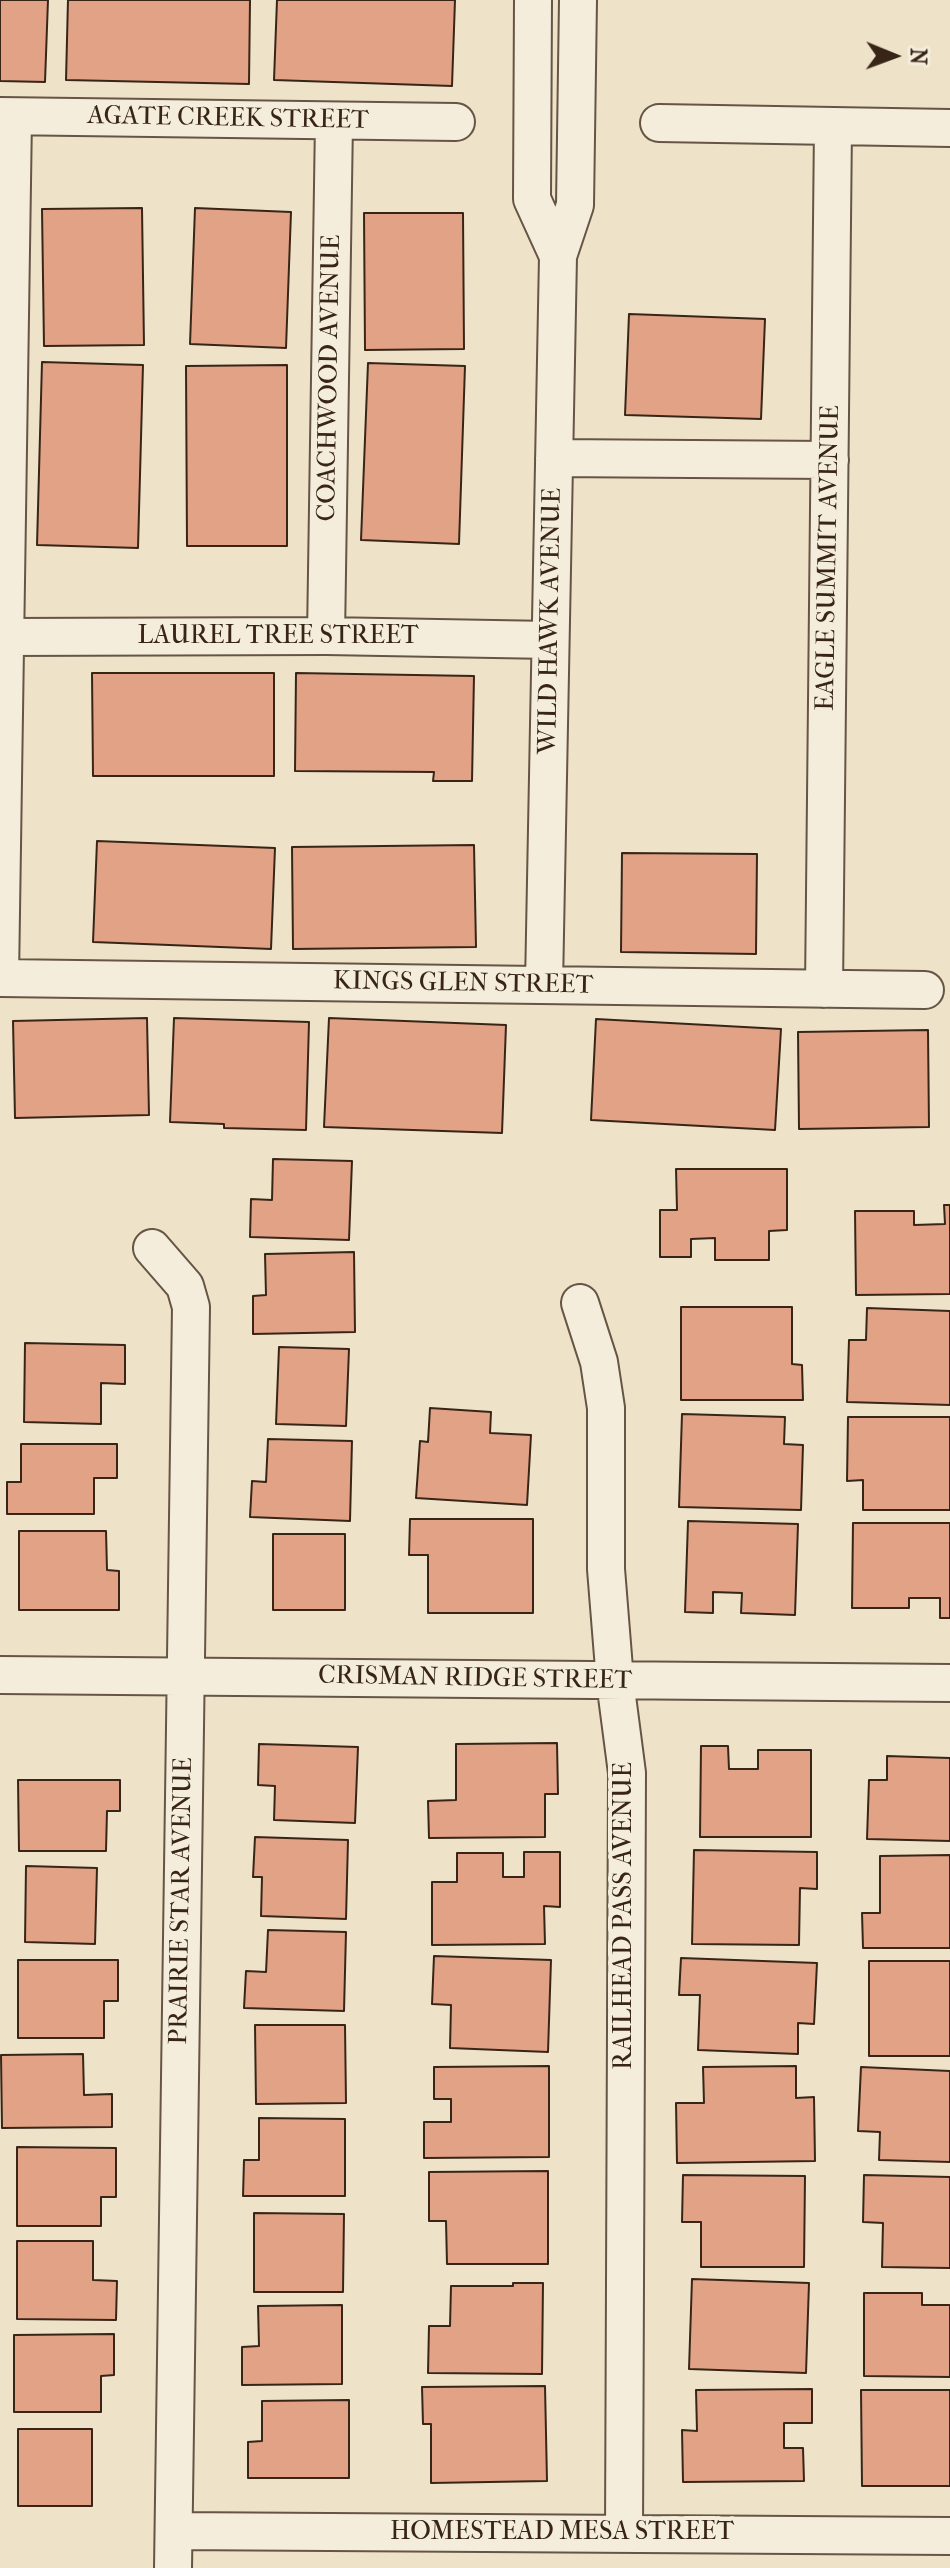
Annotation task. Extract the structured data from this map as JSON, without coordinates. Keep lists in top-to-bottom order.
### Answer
{
  "streets": {
    "street": [
      "AGATE CREEK STREET",
      "COACHWOOD AVENUE",
      "EAGLE SUMMIT AVENUE",
      "WILD HAWK AVENUE",
      "LAUREL TREE STREET",
      "KINGS GLEN STREET",
      "CRISMAN RIDGE STREET",
      "PRAIRIE STAR AVENUE",
      "RAILHEAD PASS AVENUE",
      "HOMESTEAD MESA STREET"
    ]
  },
  "crossings": [
    ["AGATE CREEK STREET", "COACHWOOD AVENUE"],
    ["COACHWOOD AVENUE", "LAUREL TREE STREET"],
    ["EAGLE SUMMIT AVENUE", "KINGS GLEN STREET"],
    ["WILD HAWK AVENUE", "LAUREL TREE STREET"],
    ["WILD HAWK AVENUE", "KINGS GLEN STREET"],
    ["CRISMAN RIDGE STREET", "PRAIRIE STAR AVENUE"],
    ["CRISMAN RIDGE STREET", "RAILHEAD PASS AVENUE"],
    ["PRAIRIE STAR AVENUE", "HOMESTEAD MESA STREET"],
    ["RAILHEAD PASS AVENUE", "HOMESTEAD MESA STREET"]
  ],
  "north": "right"
}
